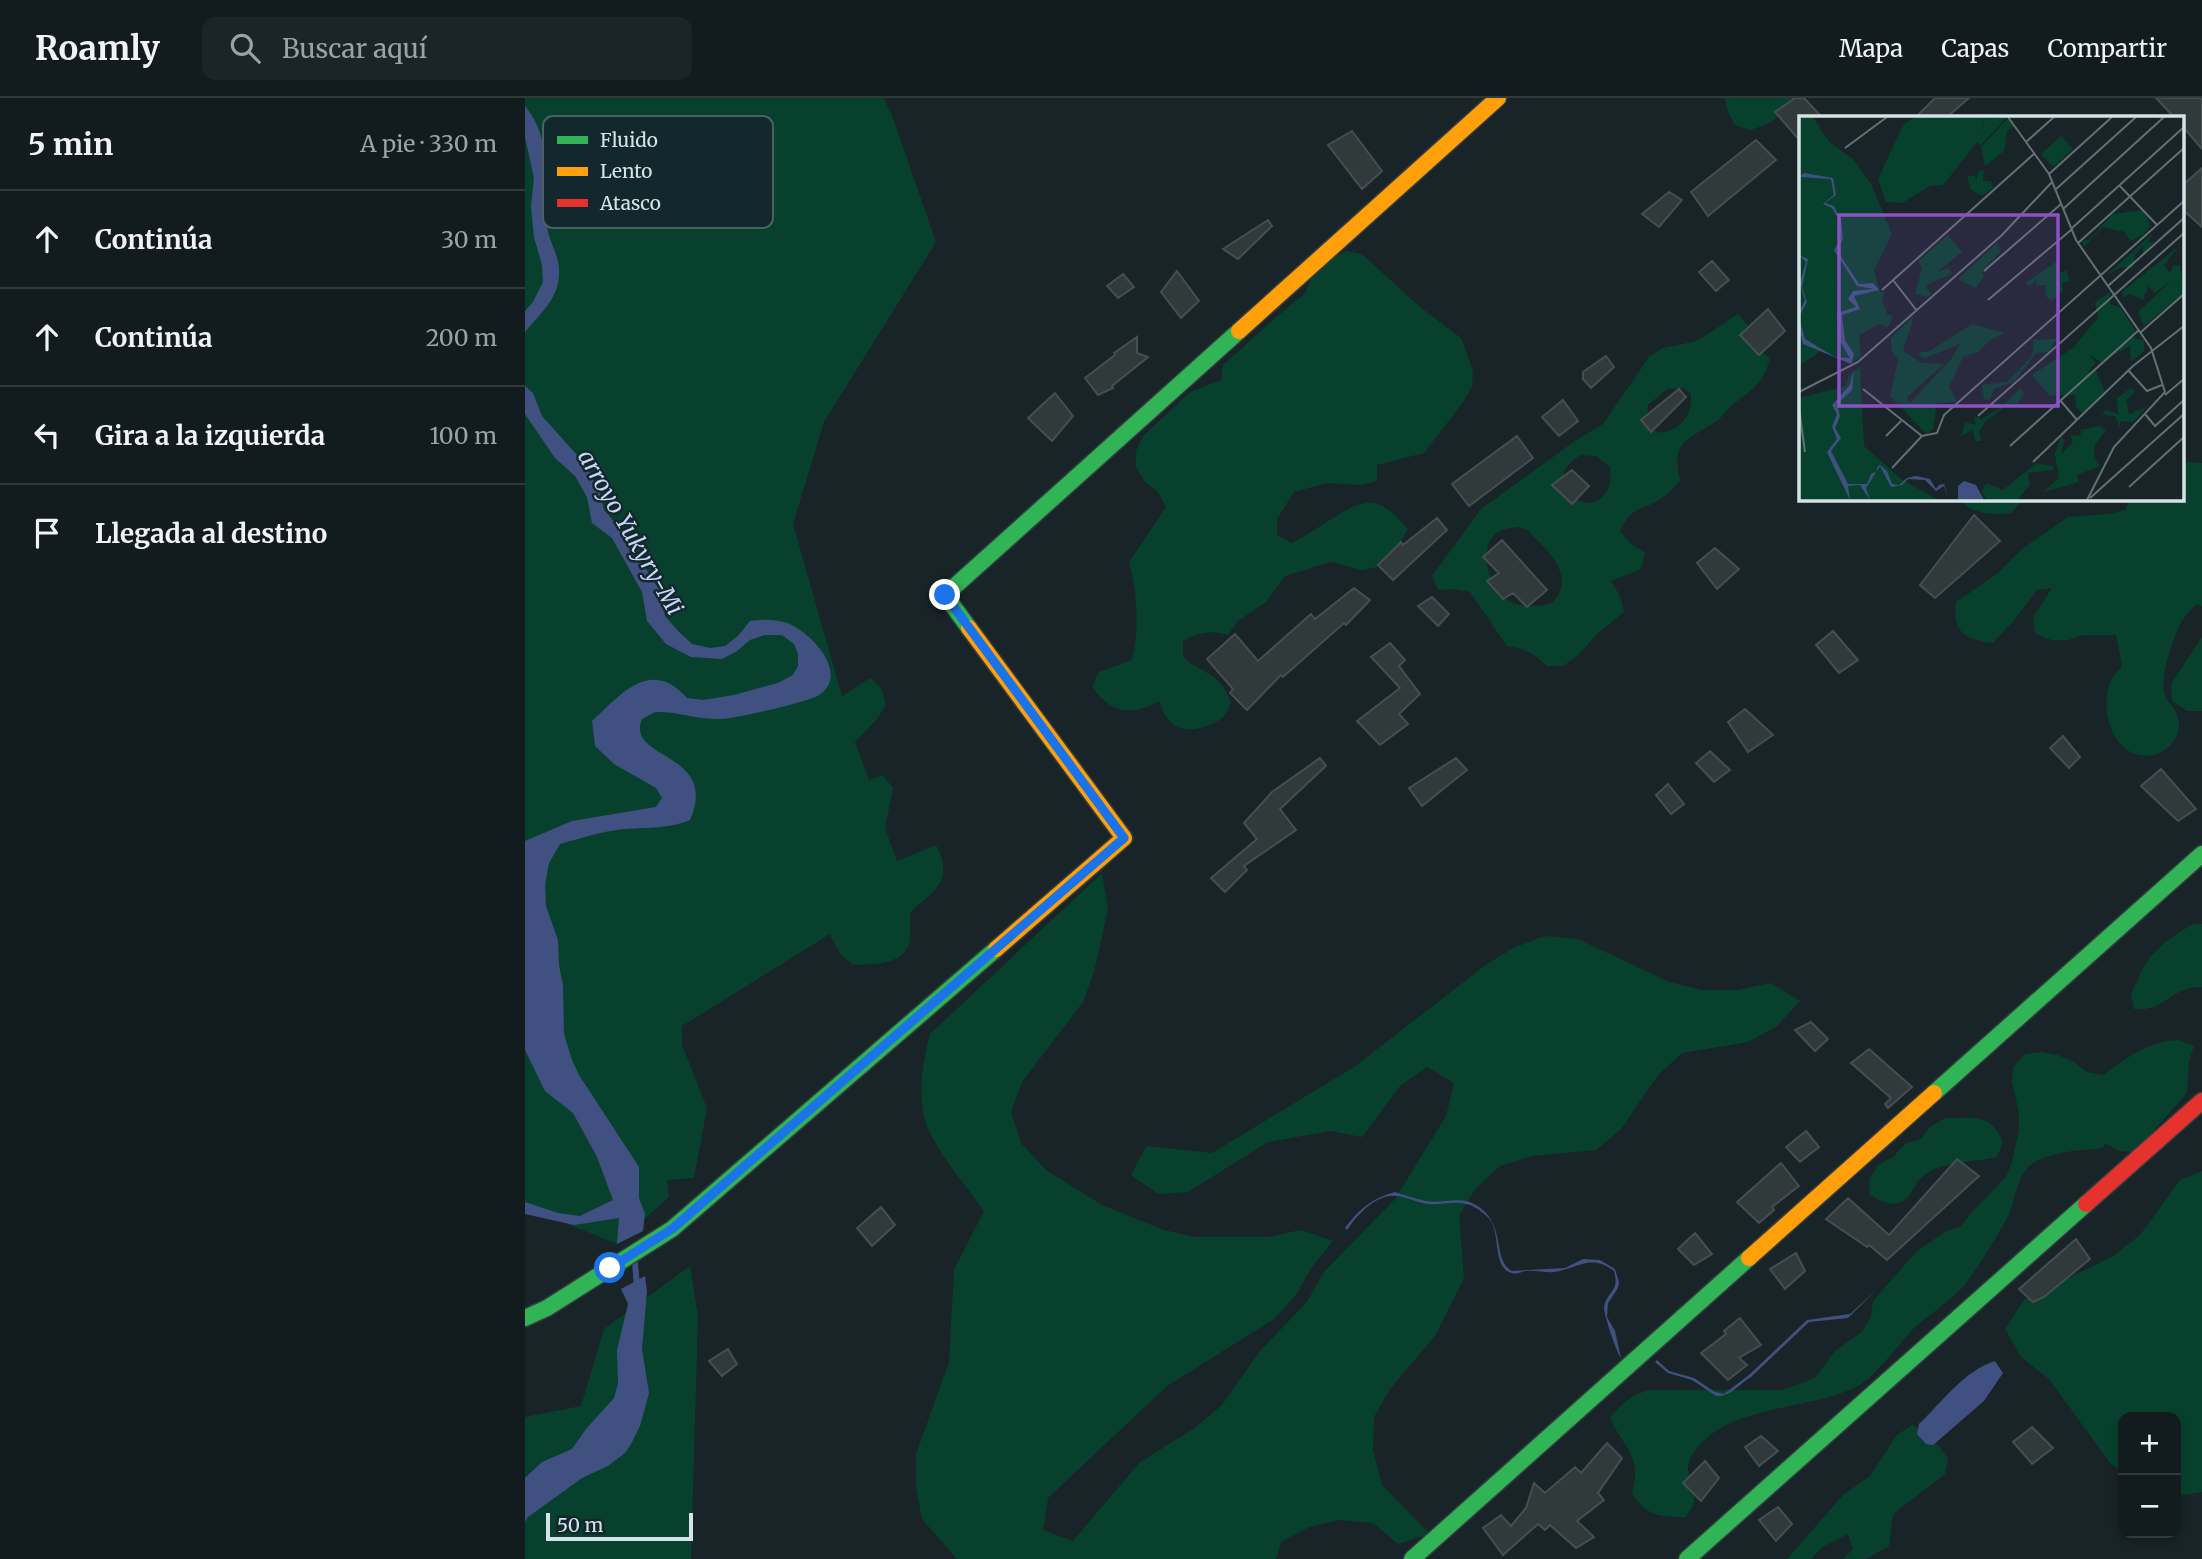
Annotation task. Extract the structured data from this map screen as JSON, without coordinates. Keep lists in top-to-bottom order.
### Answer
{
  "water": ["arroyo Yukyry-Mi"],
  "legend": ["Fluido", "Lento", "Atasco"],
  "scale_bar": "50 m",
  "page": {
    "header": "Roamly",
    "search": "Buscar aquí",
    "nav": ["Mapa", "Capas", "Compartir"],
    "heading": ["5 min", "A pie · 330 m"],
    "list": [
      ["Continúa", "30 m"],
      ["Continúa", "200 m"],
      ["Gira a la izquierda", "100 m"],
      "Llegada al destino"
    ],
    "map_buttons": ["+", "−"],
    "scale": "50 m"
  }
}
